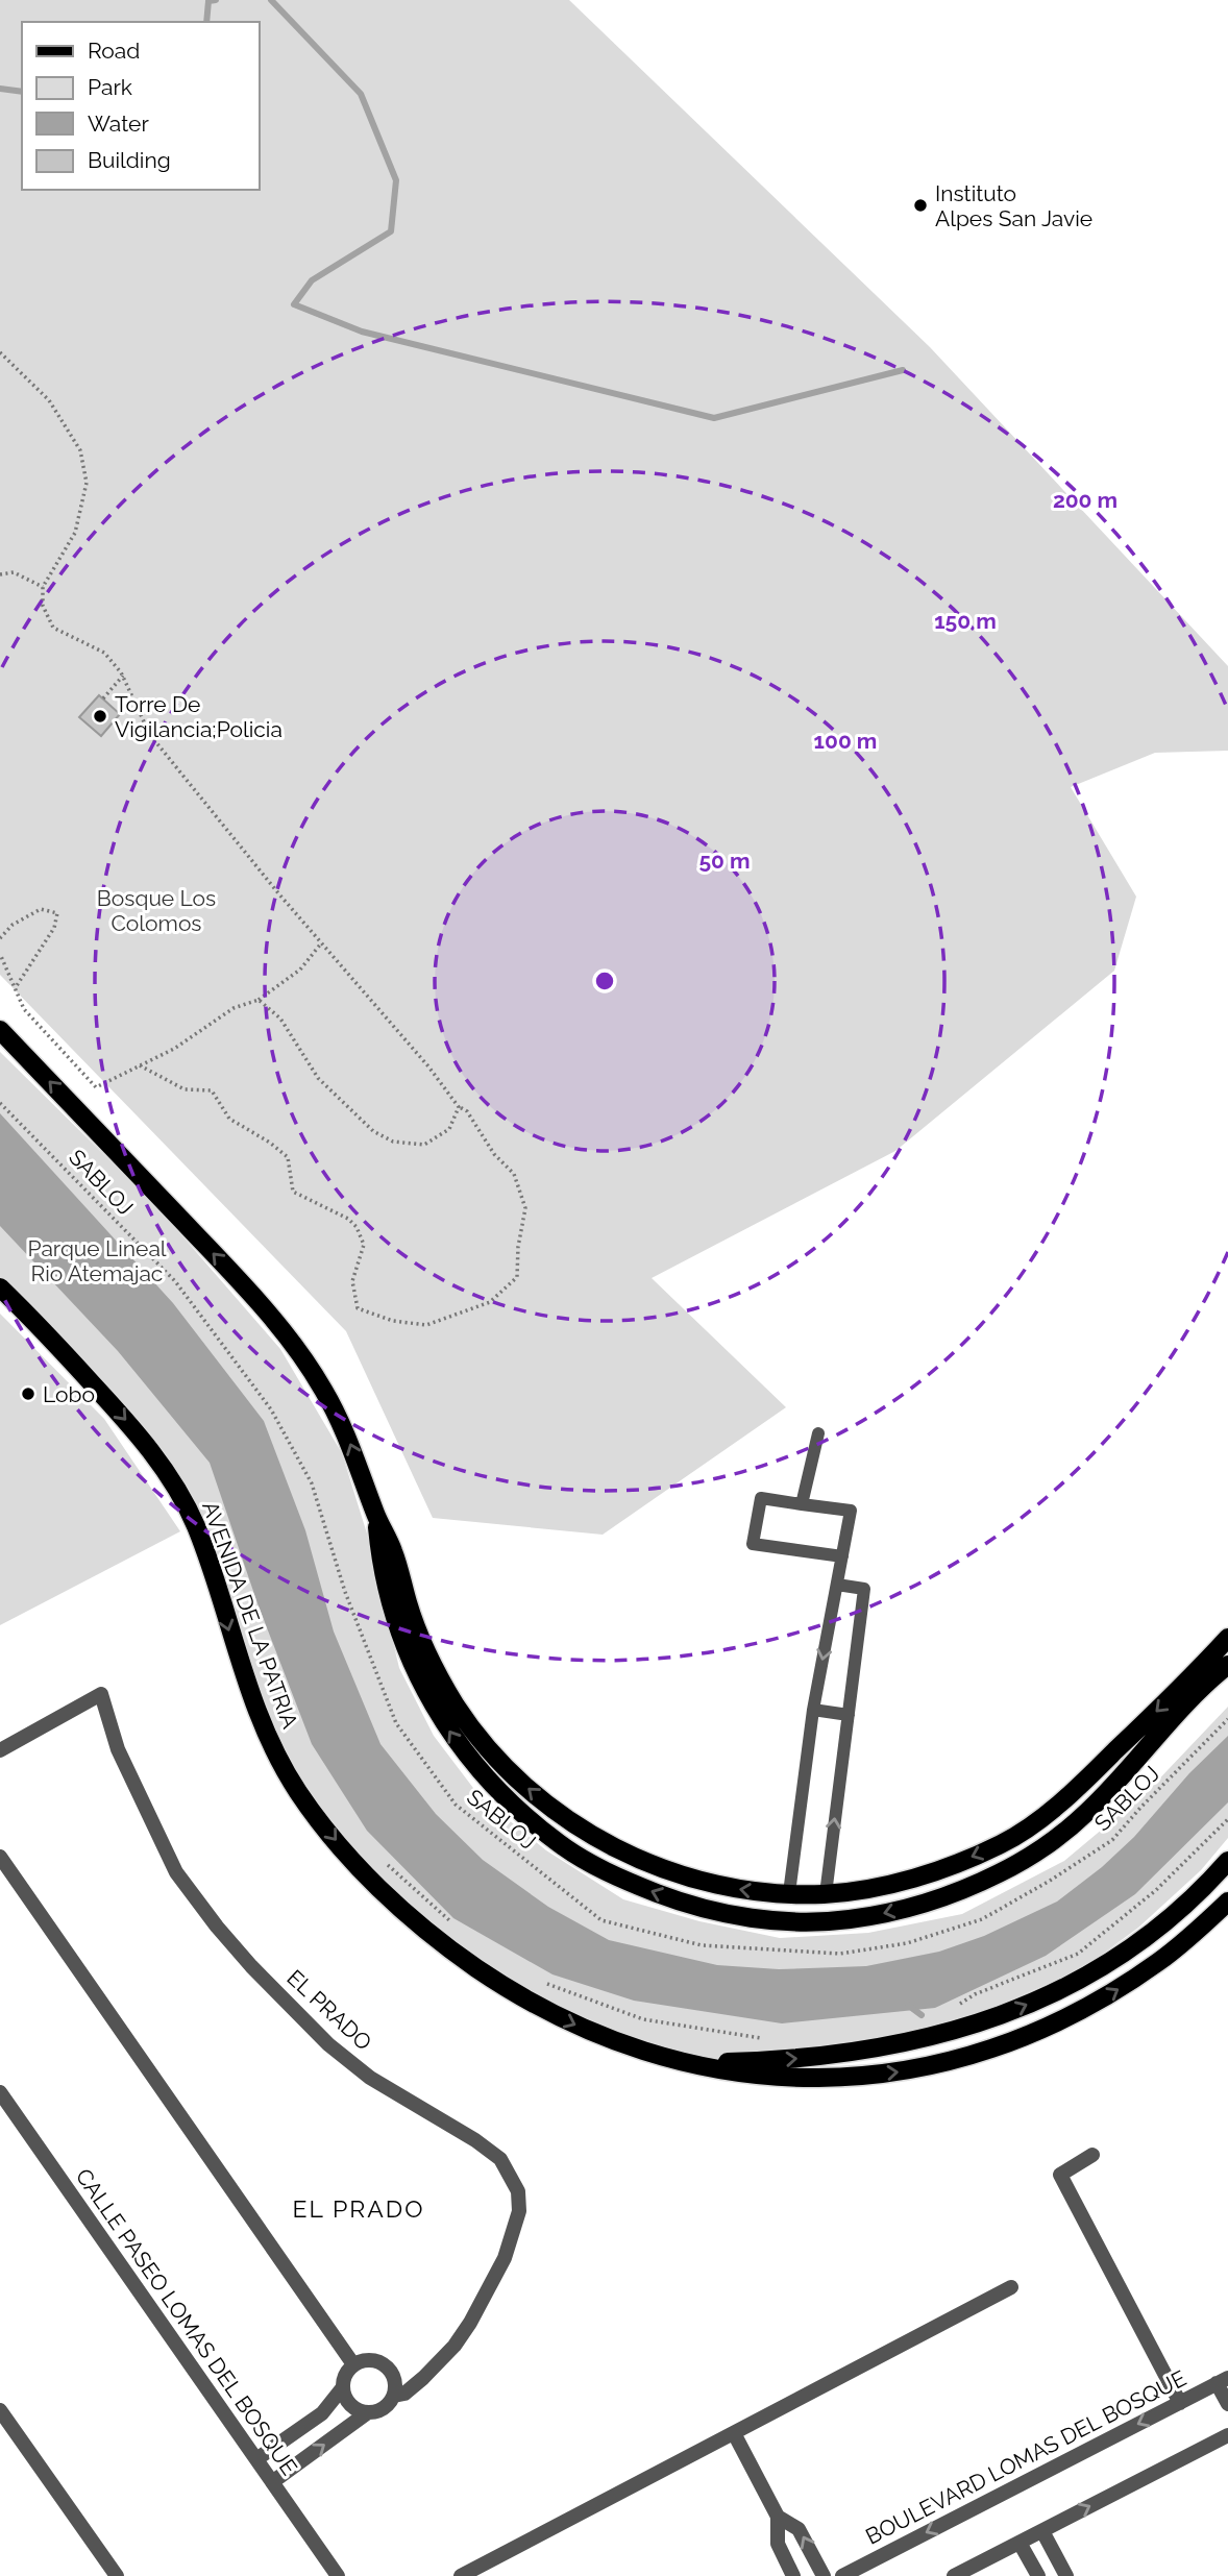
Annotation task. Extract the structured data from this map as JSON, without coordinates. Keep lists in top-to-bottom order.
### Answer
{
  "streets": {
    "main road": ["AVENIDA DE LA PATRIA"],
    "street": ["EL PRADO", "CALLE PASEO LOMAS DEL BOSQUE", "BOULEVARD LOMAS DEL BOSQUE"],
    "path": ["SABLOJ"]
  },
  "districts": ["EL PRADO"],
  "parks": ["Bosque Los Colomos", "Parque Lineal Rio Atemajac"],
  "places": ["Instituto Alpes San Javie", "Torre De Vigilancia;Policia", "Lobo"],
  "legend": [
    "Road",
    "Park",
    "Water",
    "Building"
  ],
  "rings": [
    "200 m",
    "150 m",
    "100 m",
    "50 m"
  ]
}
